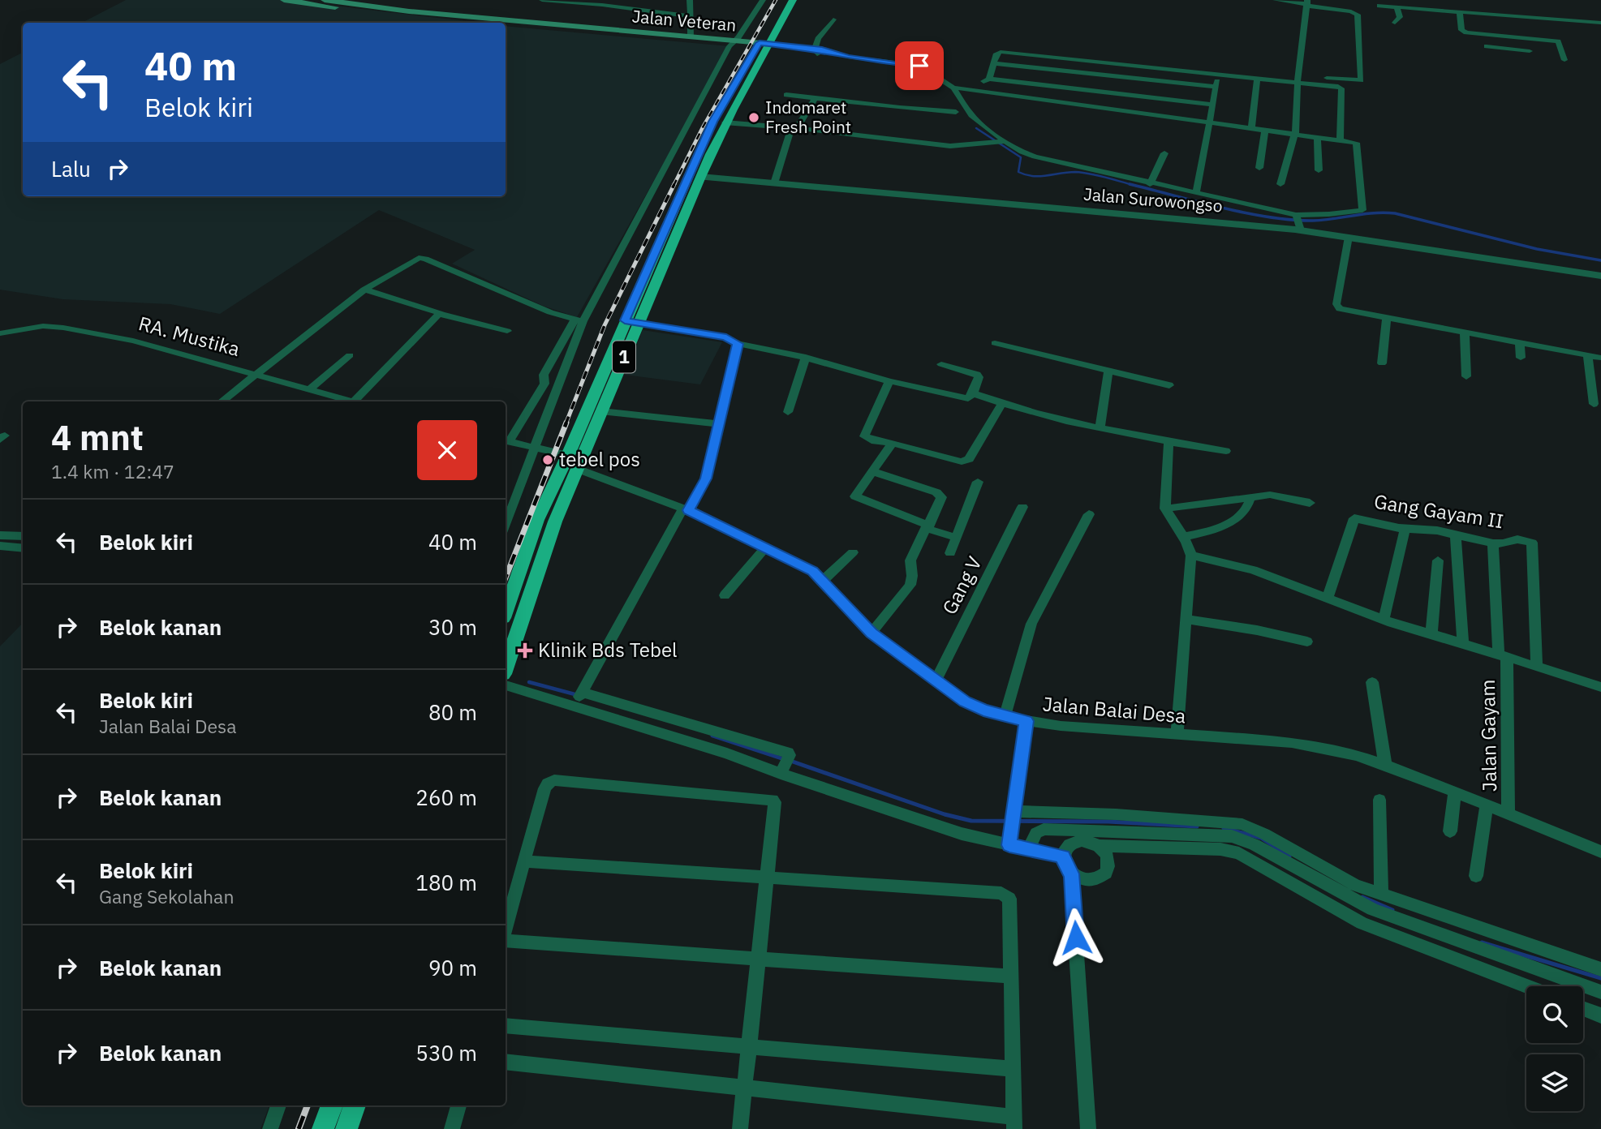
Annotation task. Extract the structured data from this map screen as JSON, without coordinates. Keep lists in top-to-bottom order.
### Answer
{
  "streets": {
    "highway": ["1"],
    "main road": ["Jalan Veteran"],
    "street": [
      "Jalan Surowongso",
      "RA. Mustika",
      "Gang Gayam II",
      "Gang V",
      "Jalan Balai Desa",
      "Jalan Gayam"
    ]
  },
  "crossings": [
    ["Jalan Veteran", "1"],
    ["Jalan Surowongso", "1"],
    ["1", "Jalan Balai Desa"],
    ["Gang Gayam II", "Jalan Gayam"],
    ["Gang V", "Jalan Balai Desa"],
    ["Jalan Balai Desa", "Jalan Gayam"]
  ],
  "places": {
    "other": ["Indomaret Fresh Point", "tebel pos"],
    "health": ["Klinik Bds Tebel"]
  },
  "page": {
    "turn": ["40 m", "Belok kiri"],
    "then": "Lalu",
    "heading": ["4 mnt", "1.4 km · 12:47"],
    "list": [
      {
        "name": "Belok kiri",
        "value": "40 m"
      },
      {
        "name": "Belok kanan",
        "value": "30 m"
      },
      {
        "name": "Belok kiri",
        "note": "Jalan Balai Desa",
        "value": "80 m"
      },
      {
        "name": "Belok kanan",
        "value": "260 m"
      },
      {
        "name": "Belok kiri",
        "note": "Gang Sekolahan",
        "value": "180 m"
      },
      {
        "name": "Belok kanan",
        "value": "90 m"
      },
      {
        "name": "Belok kanan",
        "value": "530 m"
      }
    ]
  }
}
